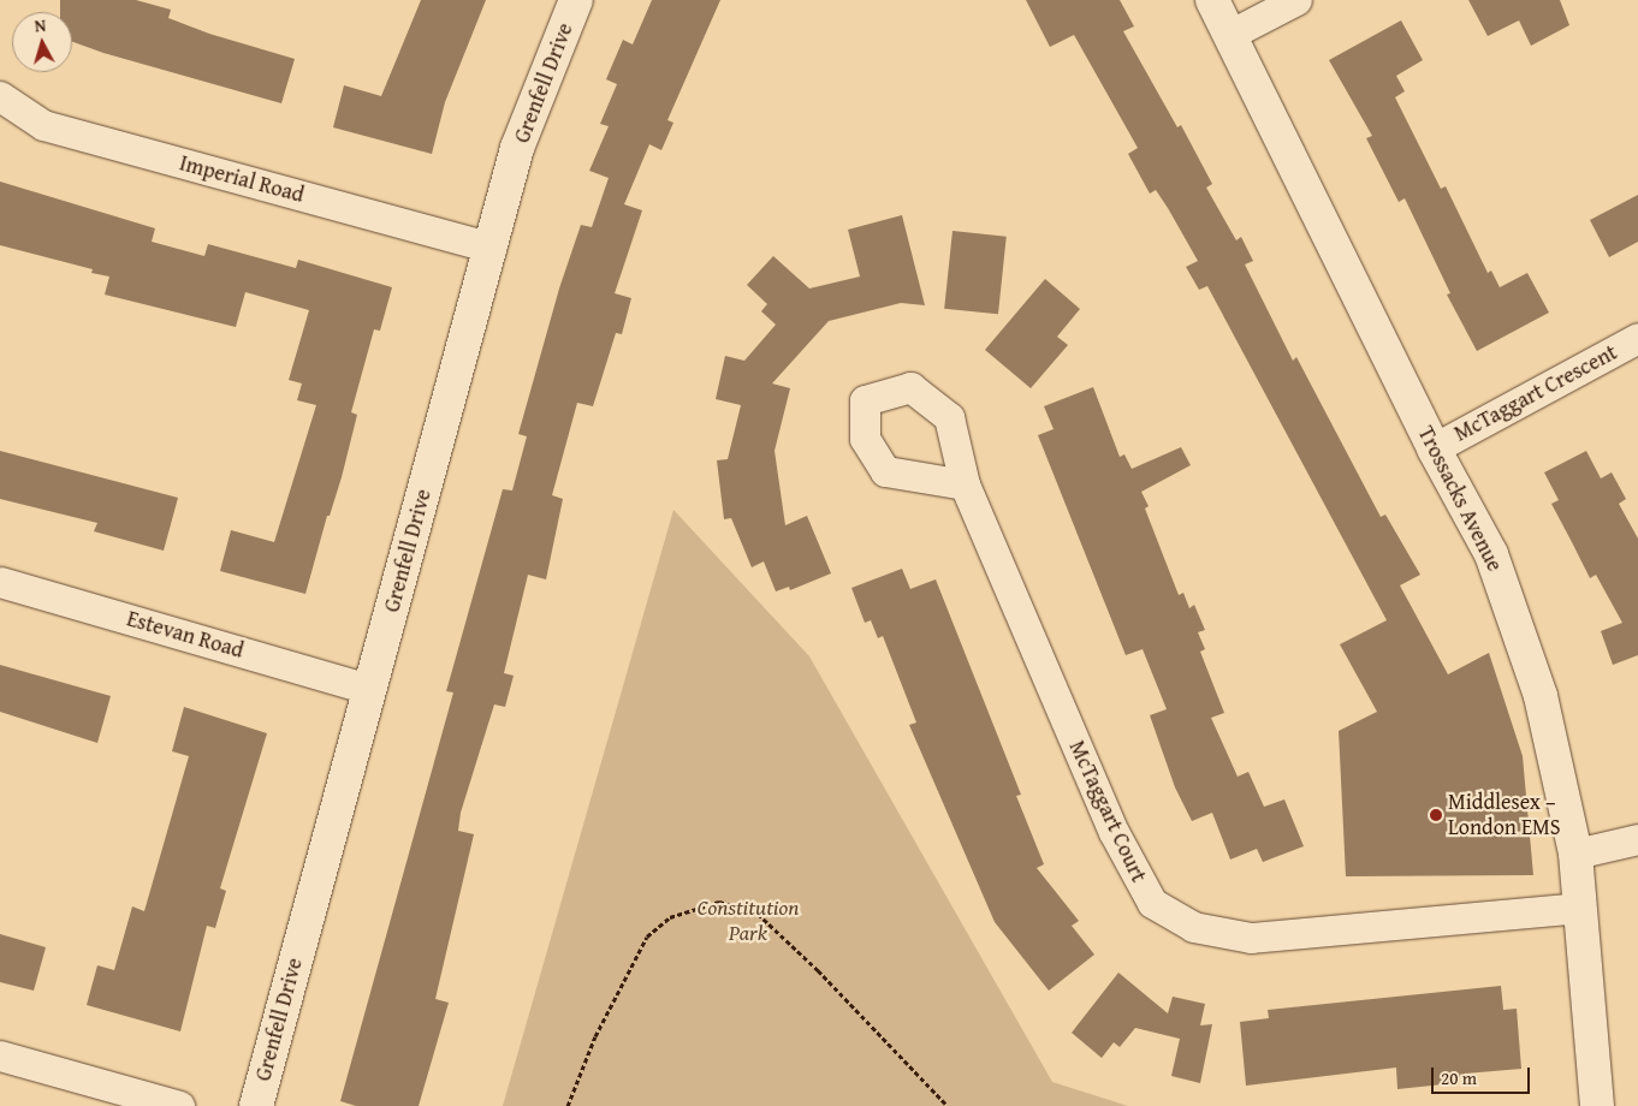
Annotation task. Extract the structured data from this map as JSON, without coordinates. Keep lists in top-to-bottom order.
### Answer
{
  "streets": {
    "street": [
      "Grenfell Drive",
      "Imperial Road",
      "McTaggart Crescent",
      "Trossacks Avenue",
      "Estevan Road",
      "McTaggart Court"
    ]
  },
  "crossings": [
    ["Grenfell Drive", "Imperial Road"],
    ["Grenfell Drive", "Estevan Road"],
    ["McTaggart Crescent", "Trossacks Avenue"],
    ["Trossacks Avenue", "McTaggart Court"]
  ],
  "parks": ["Constitution Park"],
  "places": ["Middlesex – London EMS"],
  "scale_bar": "20 m",
  "north": "top"
}
